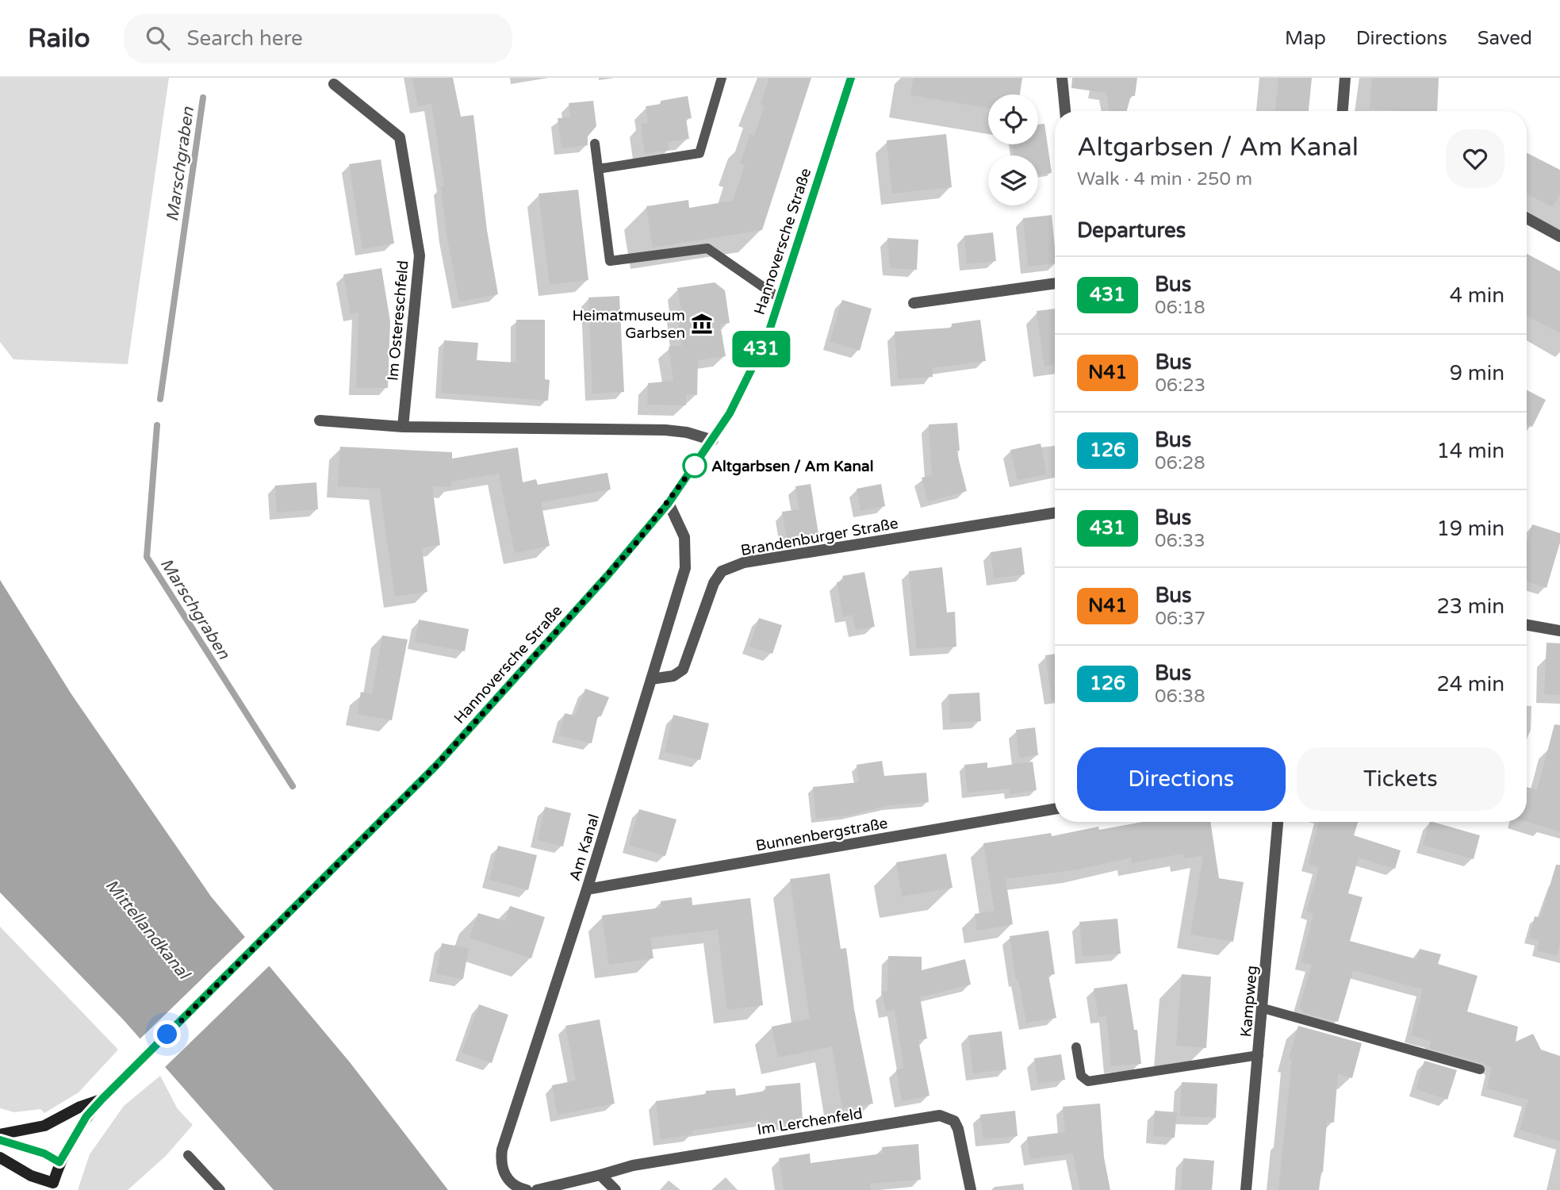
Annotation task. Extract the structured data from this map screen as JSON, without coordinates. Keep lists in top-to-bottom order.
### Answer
{
  "streets": {
    "main road": ["Hannoversche Straße"],
    "street": [
      "Im Ostereschfeld",
      "Brandenburger Straße",
      "Bunnenbergstraße",
      "Am Kanal",
      "Kampweg",
      "Im Lerchenfeld"
    ]
  },
  "crossings": [
    ["Hannoversche Straße", "Am Kanal"],
    ["Brandenburger Straße", "Am Kanal"],
    ["Bunnenbergstraße", "Am Kanal"]
  ],
  "water": ["Marschgraben", "Mittellandkanal"],
  "places": {
    "museum": ["Heimatmuseum Garbsen"],
    "other": ["Altgarbsen / Am Kanal"]
  },
  "lines": ["bus line 431"],
  "page": {
    "header": "Railo",
    "search": "Search here",
    "nav": ["Map", "Directions", "Saved"],
    "on_map": "431",
    "heading": [
      ["Altgarbsen / Am Kanal", "Walk · 4 min · 250 m"],
      "Departures"
    ],
    "list": [
      {
        "mark": "431",
        "name": "Bus",
        "note": "06:18",
        "value": "4 min"
      },
      {
        "mark": "N41",
        "name": "Bus",
        "note": "06:23",
        "value": "9 min"
      },
      {
        "mark": "126",
        "name": "Bus",
        "note": "06:28",
        "value": "14 min"
      },
      {
        "mark": "431",
        "name": "Bus",
        "note": "06:33",
        "value": "19 min"
      },
      {
        "mark": "N41",
        "name": "Bus",
        "note": "06:37",
        "value": "23 min"
      },
      {
        "mark": "126",
        "name": "Bus",
        "note": "06:38",
        "value": "24 min"
      }
    ],
    "buttons": ["Directions", "Tickets"]
  }
}
